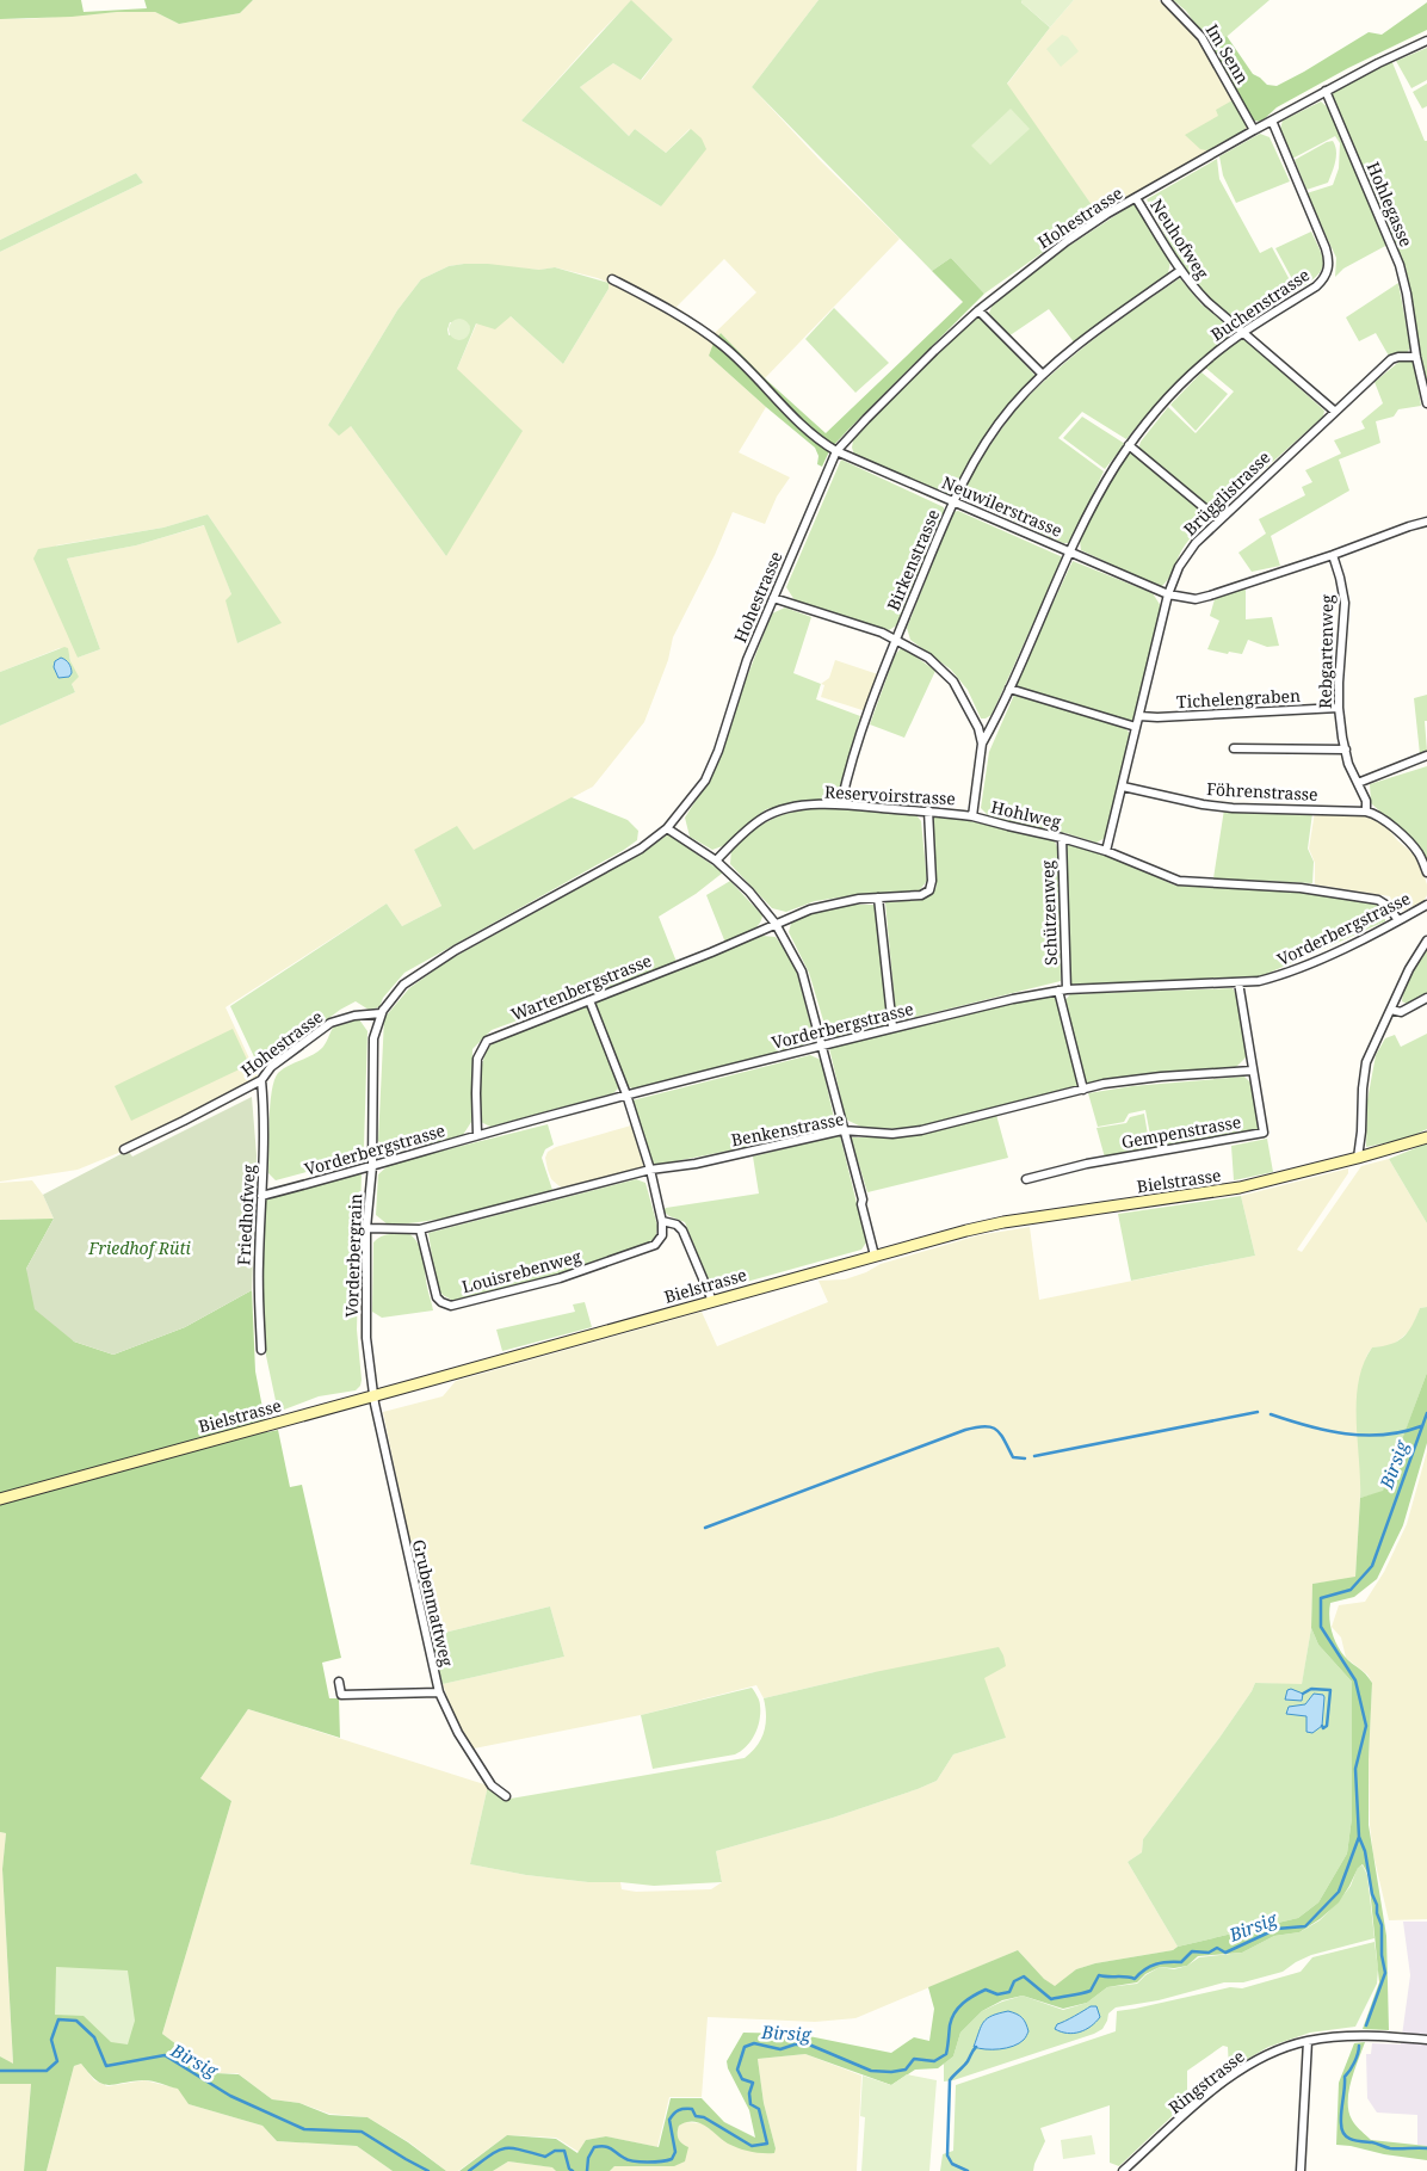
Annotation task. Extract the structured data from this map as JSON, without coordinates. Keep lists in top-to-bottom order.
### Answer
{
  "streets": {
    "main road": ["Bielstrasse"],
    "street": [
      "Im Senn",
      "Hohlegasse",
      "Hohestrasse",
      "Neuhofweg",
      "Buchenstrasse",
      "Brügglistrasse",
      "Neuwilerstrasse",
      "Birkenstrasse",
      "Rebgartenweg",
      "Tichelengraben",
      "Föhrenstrasse",
      "Reservoirstrasse",
      "Hohlweg",
      "Schützenweg",
      "Vorderbergstrasse",
      "Wartenbergstrasse",
      "Benkenstrasse",
      "Gempenstrasse",
      "Friedhofweg",
      "Vorderbergrain",
      "Louisrebenweg",
      "Grubenmattweg",
      "Ringstrasse"
    ]
  },
  "crossings": [
    ["Im Senn", "Hohestrasse"],
    ["Hohlegasse", "Hohestrasse"],
    ["Hohlegasse", "Brügglistrasse"],
    ["Hohestrasse", "Neuhofweg"],
    ["Hohestrasse", "Buchenstrasse"],
    ["Hohestrasse", "Neuwilerstrasse"],
    ["Hohestrasse", "Hohlweg"],
    ["Hohestrasse", "Friedhofweg"],
    ["Hohestrasse", "Vorderbergrain"],
    ["Neuhofweg", "Buchenstrasse"],
    ["Neuhofweg", "Brügglistrasse"],
    ["Neuhofweg", "Birkenstrasse"],
    ["Buchenstrasse", "Neuwilerstrasse"],
    ["Buchenstrasse", "Hohlweg"],
    ["Brügglistrasse", "Neuwilerstrasse"],
    ["Brügglistrasse", "Tichelengraben"],
    ["Brügglistrasse", "Föhrenstrasse"],
    ["Brügglistrasse", "Hohlweg"],
    ["Neuwilerstrasse", "Birkenstrasse"],
    ["Neuwilerstrasse", "Rebgartenweg"],
    ["Birkenstrasse", "Reservoirstrasse"],
    ["Birkenstrasse", "Hohlweg"],
    ["Rebgartenweg", "Tichelengraben"],
    ["Rebgartenweg", "Föhrenstrasse"],
    ["Reservoirstrasse", "Hohlweg"],
    ["Reservoirstrasse", "Wartenbergstrasse"],
    ["Hohlweg", "Schützenweg"],
    ["Hohlweg", "Vorderbergstrasse"],
    ["Schützenweg", "Vorderbergstrasse"],
    ["Schützenweg", "Benkenstrasse"],
    ["Vorderbergstrasse", "Wartenbergstrasse"],
    ["Vorderbergstrasse", "Gempenstrasse"],
    ["Vorderbergstrasse", "Friedhofweg"],
    ["Vorderbergstrasse", "Vorderbergrain"],
    ["Benkenstrasse", "Gempenstrasse"],
    ["Benkenstrasse", "Vorderbergrain"],
    ["Benkenstrasse", "Louisrebenweg"],
    ["Bielstrasse", "Vorderbergrain"],
    ["Bielstrasse", "Grubenmattweg"],
    ["Vorderbergrain", "Grubenmattweg"]
  ],
  "water": ["Birsig"],
  "parks": ["Friedhof Rüti"]
}
